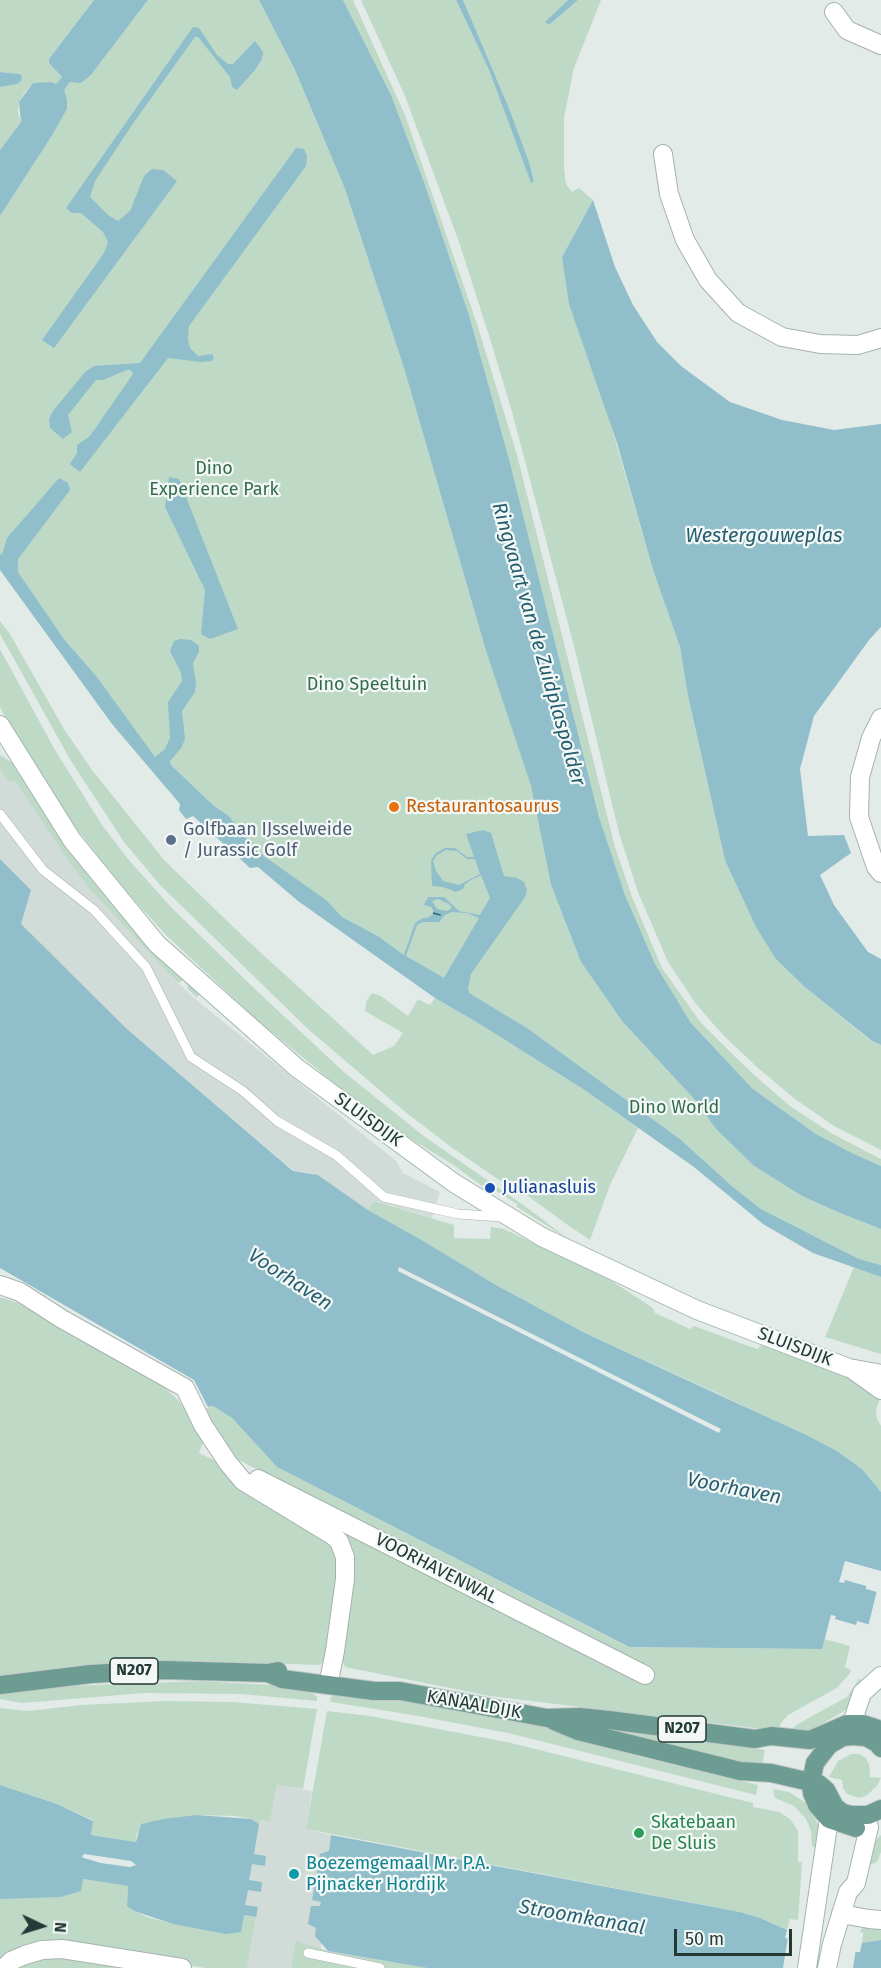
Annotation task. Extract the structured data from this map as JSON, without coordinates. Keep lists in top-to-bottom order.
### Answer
{
  "streets": {
    "main road": ["N207", "KANAALDIJK"],
    "street": ["SLUISDIJK", "VOORHAVENWAL"]
  },
  "crossings": [
    ["VOORHAVENWAL", "KANAALDIJK"]
  ],
  "water": [
    "Westergouweplas",
    "Ringvaart van de Zuidplaspolder",
    "Voorhaven",
    "Stroomkanaal"
  ],
  "parks": ["Dino Experience Park", "Dino Speeltuin", "Dino World"],
  "places": [
    "Restaurantosaurus",
    "Golfbaan IJsselweide / Jurassic Golf",
    "Julianasluis",
    "Skatebaan De Sluis",
    "Boezemgemaal Mr. P.A. Pijnacker Hordijk"
  ],
  "scale_bar": "50 m",
  "north": "right"
}
